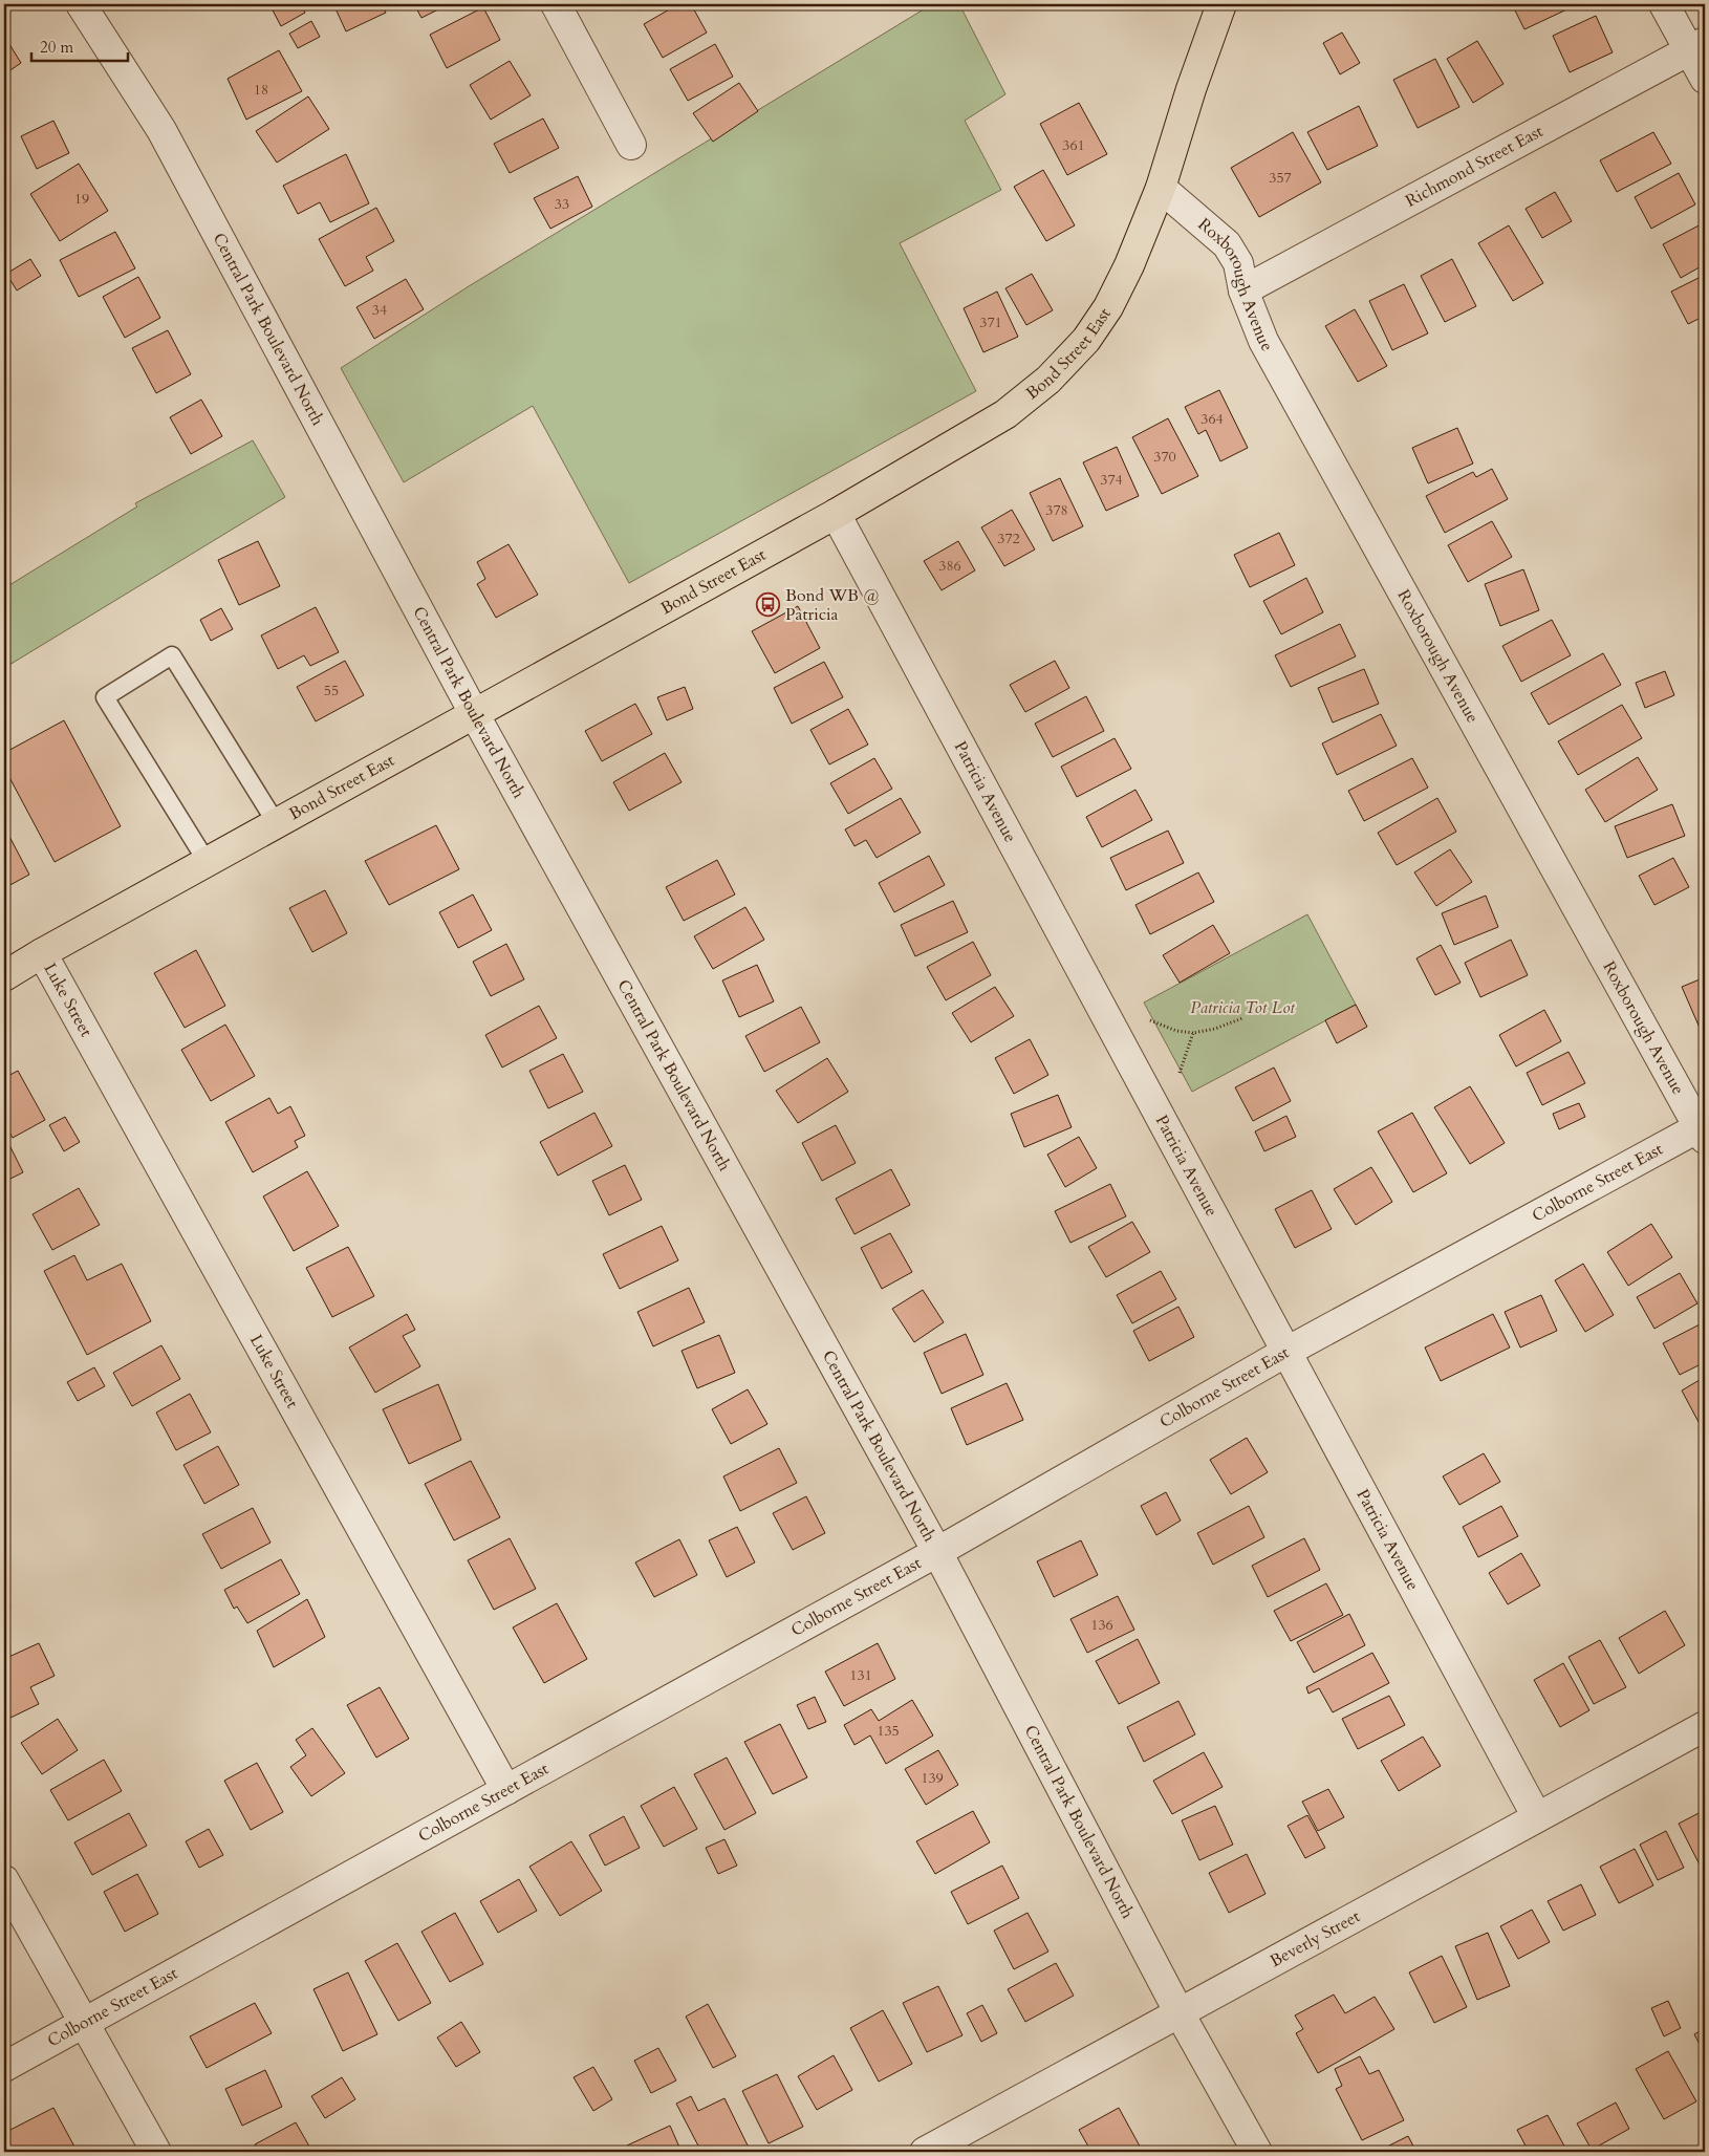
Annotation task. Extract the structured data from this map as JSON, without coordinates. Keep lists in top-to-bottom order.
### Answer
{
  "streets": {
    "main road": ["Bond Street East"],
    "street": [
      "Richmond Street East",
      "Roxborough Avenue",
      "Central Park Boulevard North",
      "Patricia Avenue",
      "Luke Street",
      "Colborne Street East",
      "Beverly Street"
    ]
  },
  "crossings": [
    ["Richmond Street East", "Roxborough Avenue"],
    ["Roxborough Avenue", "Bond Street East"],
    ["Roxborough Avenue", "Colborne Street East"],
    ["Central Park Boulevard North", "Bond Street East"],
    ["Central Park Boulevard North", "Colborne Street East"],
    ["Central Park Boulevard North", "Beverly Street"],
    ["Bond Street East", "Patricia Avenue"],
    ["Bond Street East", "Luke Street"],
    ["Patricia Avenue", "Colborne Street East"],
    ["Patricia Avenue", "Beverly Street"],
    ["Luke Street", "Colborne Street East"]
  ],
  "parks": ["Patricia Tot Lot"],
  "places": {
    "bus stop": ["Bond WB @ Patricia"]
  },
  "house_numbers": [
    "18",
    "361",
    "357",
    "19",
    "33",
    "34",
    "371",
    "364",
    "370",
    "374",
    "378",
    "372",
    "386",
    "55",
    "136",
    "131",
    "135",
    "139"
  ],
  "scale_bar": "20 m"
}
